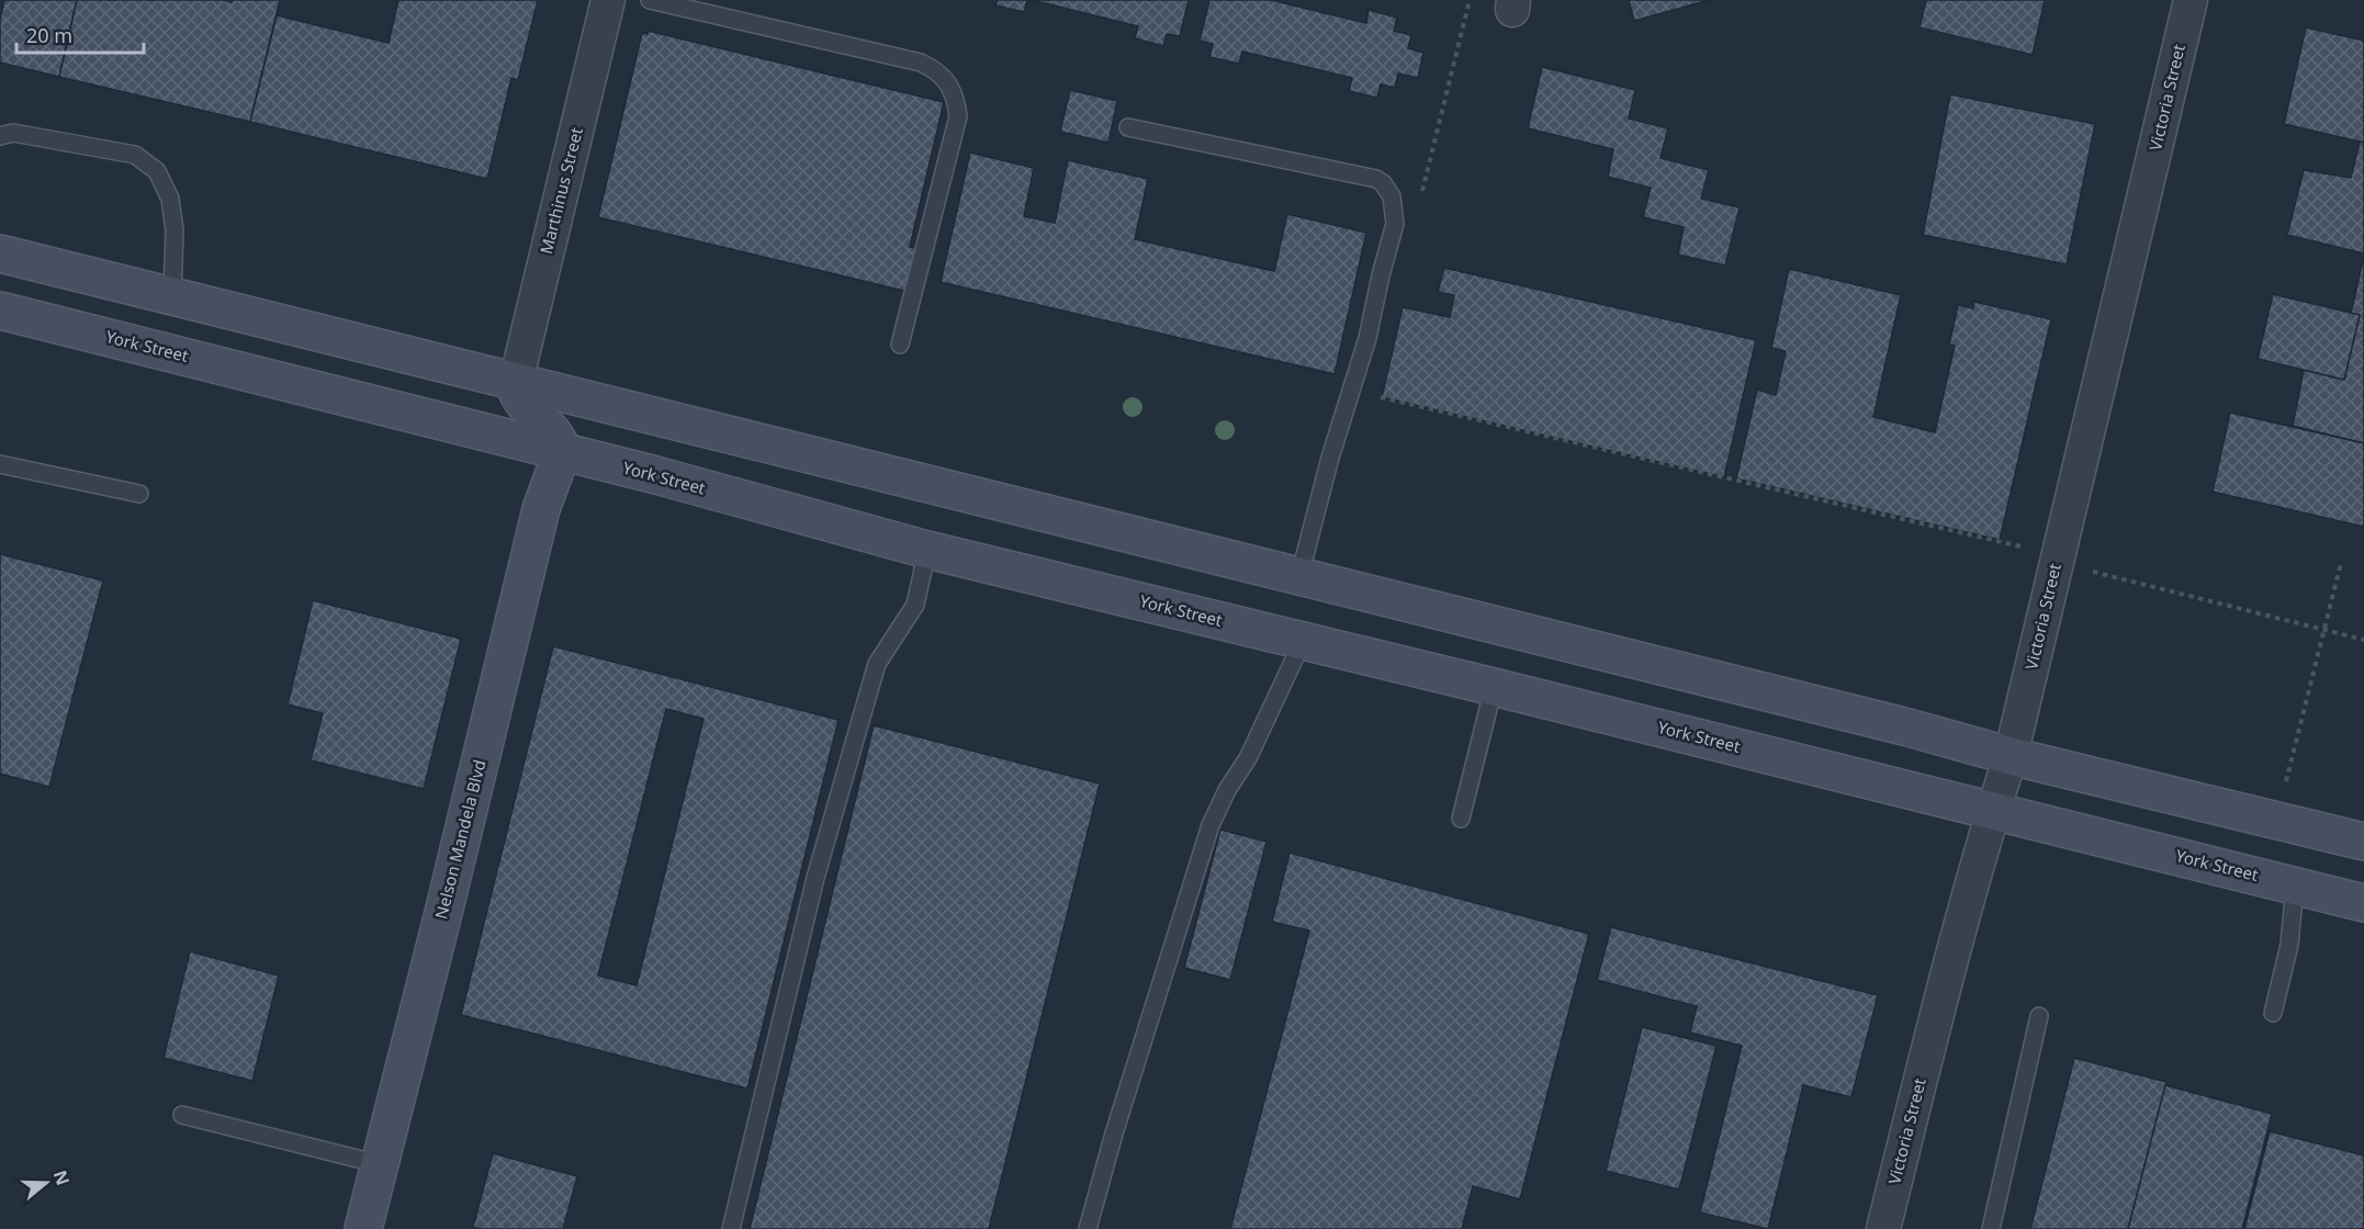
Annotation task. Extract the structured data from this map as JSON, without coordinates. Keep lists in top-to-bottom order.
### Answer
{
  "streets": {
    "main road": ["York Street", "Nelson Mandela Blvd"],
    "street": ["Victoria Street", "Marthinus Street"]
  },
  "crossings": [
    ["Victoria Street", "York Street"],
    ["York Street", "Nelson Mandela Blvd"]
  ],
  "scale_bar": "20 m",
  "north": "right"
}
